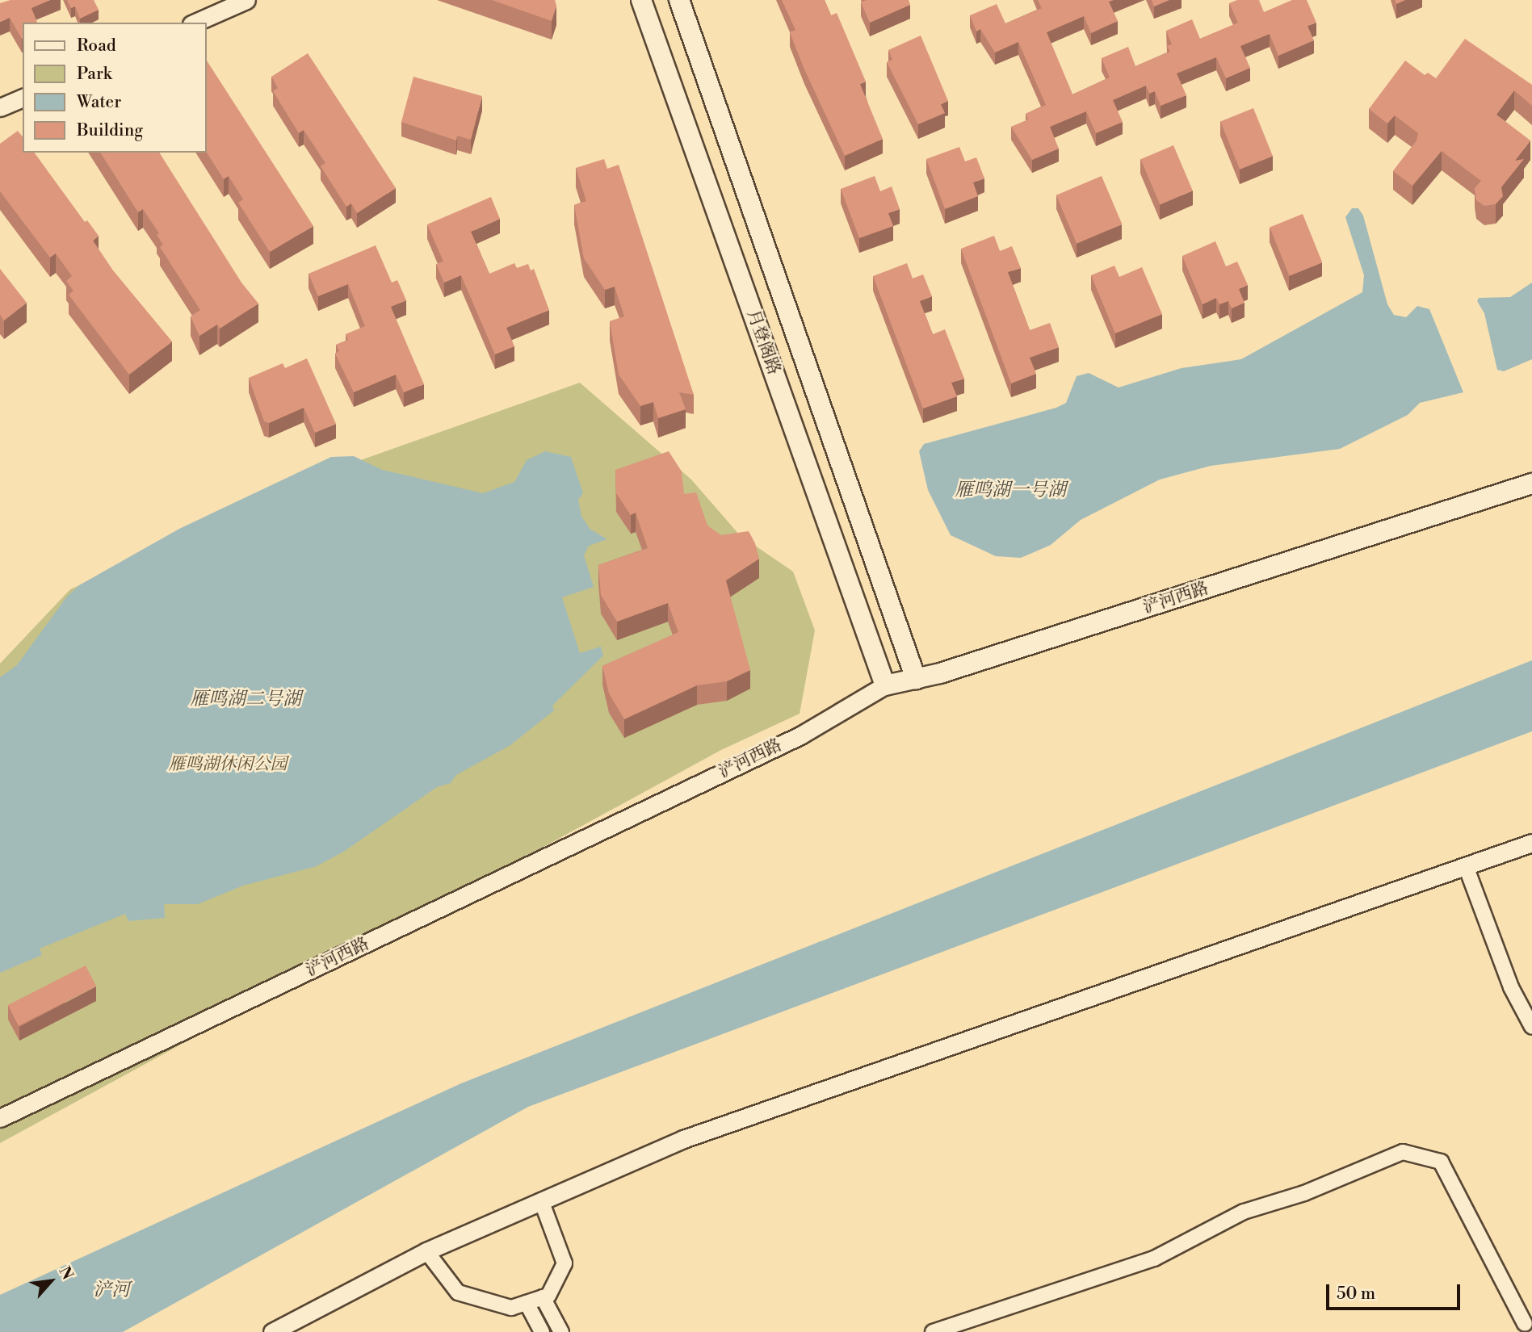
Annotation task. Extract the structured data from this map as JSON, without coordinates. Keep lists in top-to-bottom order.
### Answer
{
  "streets": {
    "main road": ["月登阁路", "浐河西路"]
  },
  "crossings": [
    ["月登阁路", "浐河西路"]
  ],
  "water": ["雁鸣湖一号湖", "雁鸣湖二号湖", "浐河"],
  "parks": ["雁鸣湖休闲公园"],
  "legend": [
    "Road",
    "Park",
    "Water",
    "Building"
  ],
  "scale_bar": "50 m",
  "north": "top right"
}
